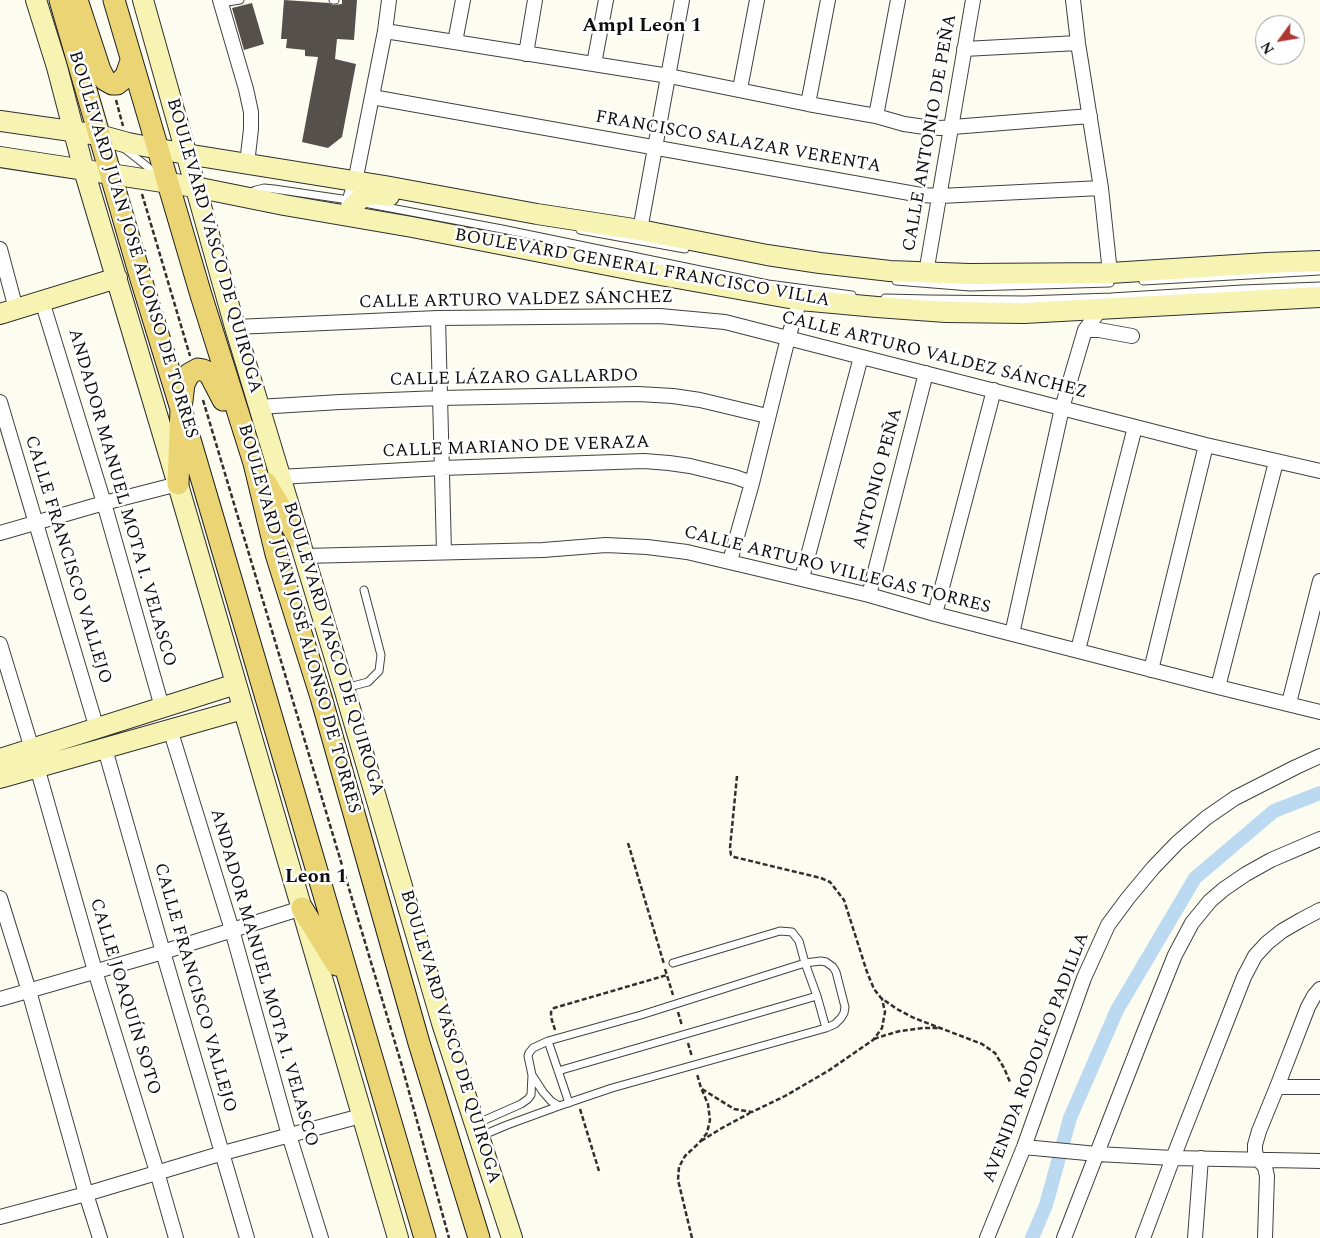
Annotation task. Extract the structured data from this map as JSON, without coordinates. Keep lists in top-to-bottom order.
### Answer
{
  "streets": {
    "main road": ["BOULEVARD JUAN JOSÉ ALONSO DE TORRES"],
    "street": [
      "CALLE ANTONIO DE PEÑA",
      "FRANCISCO SALAZAR VERENTA",
      "BOULEVARD VASCO DE QUIROGA",
      "BOULEVARD GENERAL FRANCISCO VILLA",
      "CALLE ARTURO VALDEZ SÁNCHEZ",
      "CALLE LÁZARO GALLARDO",
      "CALLE MARIANO DE VERAZA",
      "ANTONIO PEÑA",
      "ANDADOR MANUEL MOTA I. VELASCO",
      "CALLE FRANCISCO VALLEJO",
      "CALLE ARTURO VILLEGAS TORRES",
      "CALLE JOAQUÍN SOTO",
      "AVENIDA RODOLFO PADILLA"
    ]
  },
  "crossings": [
    ["CALLE ANTONIO DE PEÑA", "FRANCISCO SALAZAR VERENTA"],
    ["CALLE ANTONIO DE PEÑA", "BOULEVARD GENERAL FRANCISCO VILLA"],
    ["BOULEVARD JUAN JOSÉ ALONSO DE TORRES", "BOULEVARD GENERAL FRANCISCO VILLA"],
    ["BOULEVARD VASCO DE QUIROGA", "BOULEVARD GENERAL FRANCISCO VILLA"],
    ["BOULEVARD VASCO DE QUIROGA", "CALLE ARTURO VALDEZ SÁNCHEZ"],
    ["BOULEVARD VASCO DE QUIROGA", "CALLE LÁZARO GALLARDO"],
    ["BOULEVARD VASCO DE QUIROGA", "CALLE MARIANO DE VERAZA"],
    ["BOULEVARD VASCO DE QUIROGA", "CALLE ARTURO VILLEGAS TORRES"],
    ["CALLE ARTURO VALDEZ SÁNCHEZ", "ANTONIO PEÑA"],
    ["ANTONIO PEÑA", "CALLE ARTURO VILLEGAS TORRES"]
  ],
  "districts": ["Ampl Leon 1", "Leon 1"],
  "north": "bottom left"
}
